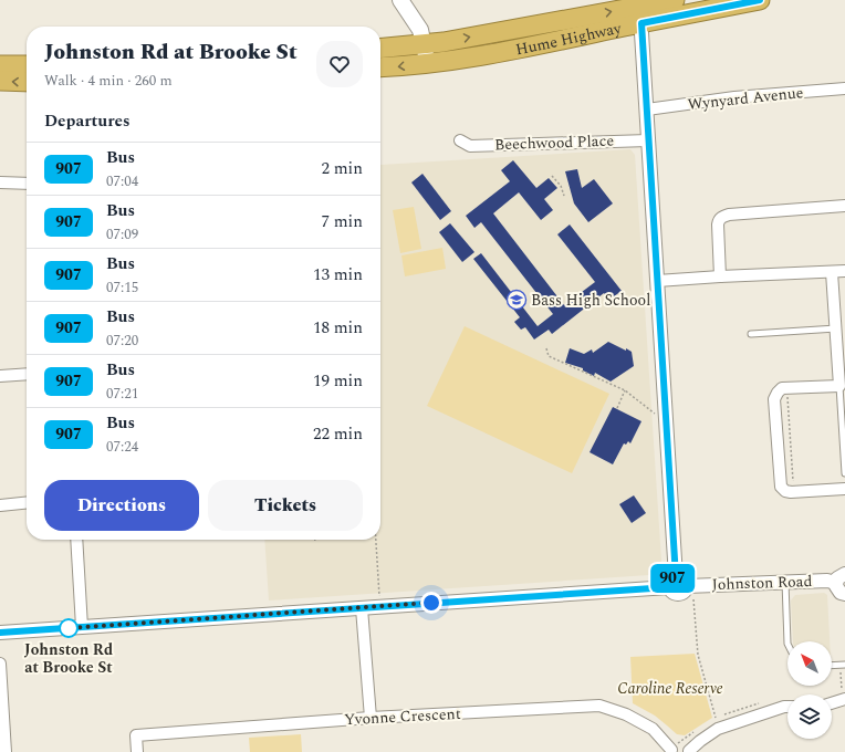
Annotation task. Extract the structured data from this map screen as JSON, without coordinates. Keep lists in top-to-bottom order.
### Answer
{
  "streets": {
    "highway": ["Hume Highway"],
    "street": [
      "Wynyard Avenue",
      "Beechwood Place",
      "Johnston Road",
      "Yvonne Crescent"
    ]
  },
  "parks": ["Caroline Reserve"],
  "places": {
    "school or university": ["Bass High School"],
    "other": ["Johnston Rd at Brooke St"]
  },
  "lines": ["bus line 907"],
  "north": "top left",
  "page": {
    "on_map": "907",
    "heading": [
      ["Johnston Rd at Brooke St", "Walk · 4 min · 260 m"],
      "Departures"
    ],
    "list": [
      {
        "mark": "907",
        "name": "Bus",
        "note": "07:04",
        "value": "2 min"
      },
      {
        "mark": "907",
        "name": "Bus",
        "note": "07:09",
        "value": "7 min"
      },
      {
        "mark": "907",
        "name": "Bus",
        "note": "07:15",
        "value": "13 min"
      },
      {
        "mark": "907",
        "name": "Bus",
        "note": "07:20",
        "value": "18 min"
      },
      {
        "mark": "907",
        "name": "Bus",
        "note": "07:21",
        "value": "19 min"
      },
      {
        "mark": "907",
        "name": "Bus",
        "note": "07:24",
        "value": "22 min"
      }
    ],
    "buttons": ["Directions", "Tickets"]
  }
}
